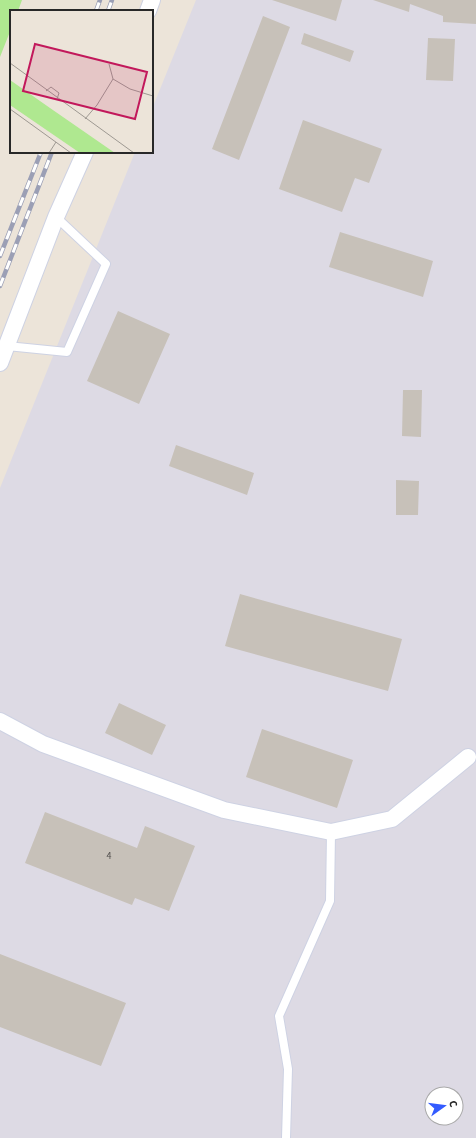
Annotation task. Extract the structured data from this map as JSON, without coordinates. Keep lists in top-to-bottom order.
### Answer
{
  "house_numbers": ["4"],
  "north": "right"
}
